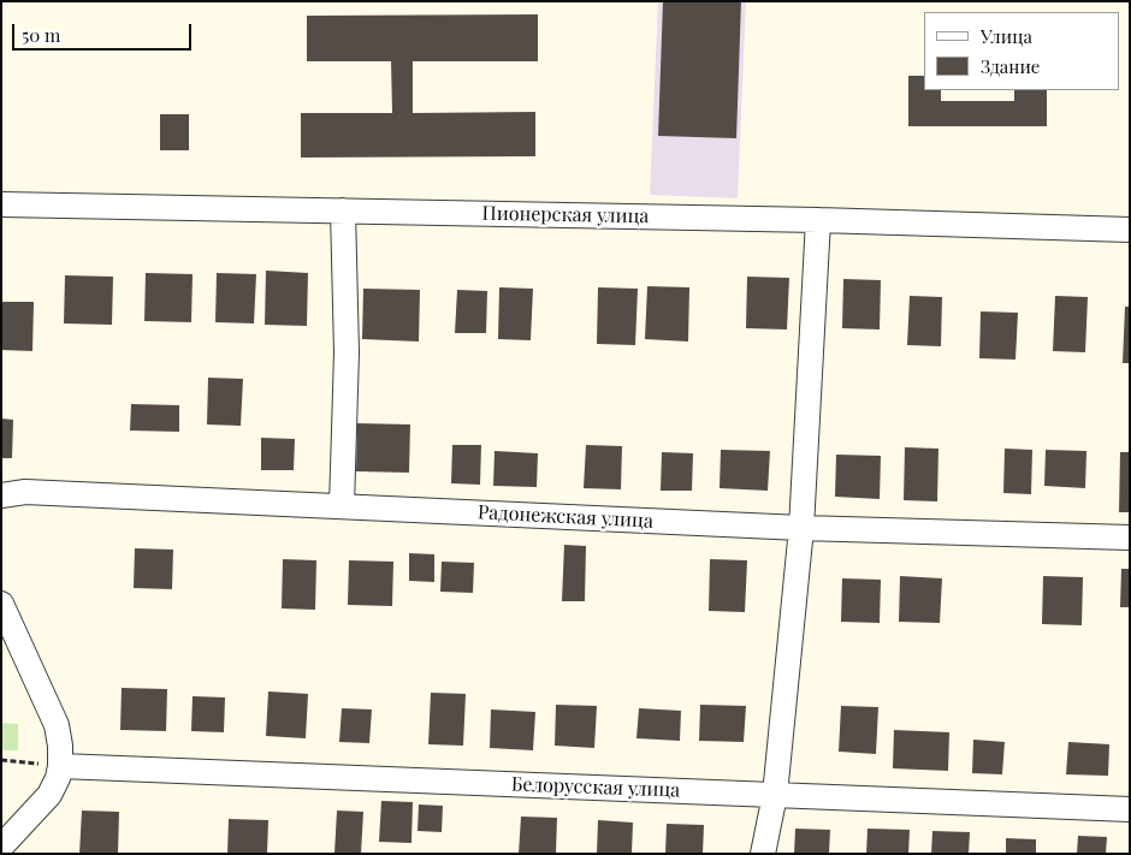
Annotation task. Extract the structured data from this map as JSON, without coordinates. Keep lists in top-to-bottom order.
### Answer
{
  "streets": {
    "street": ["Пионерская улица", "Радонежская улица", "Белорусская улица"]
  },
  "legend": ["Улица", "Здание"],
  "scale_bar": "50 m"
}
